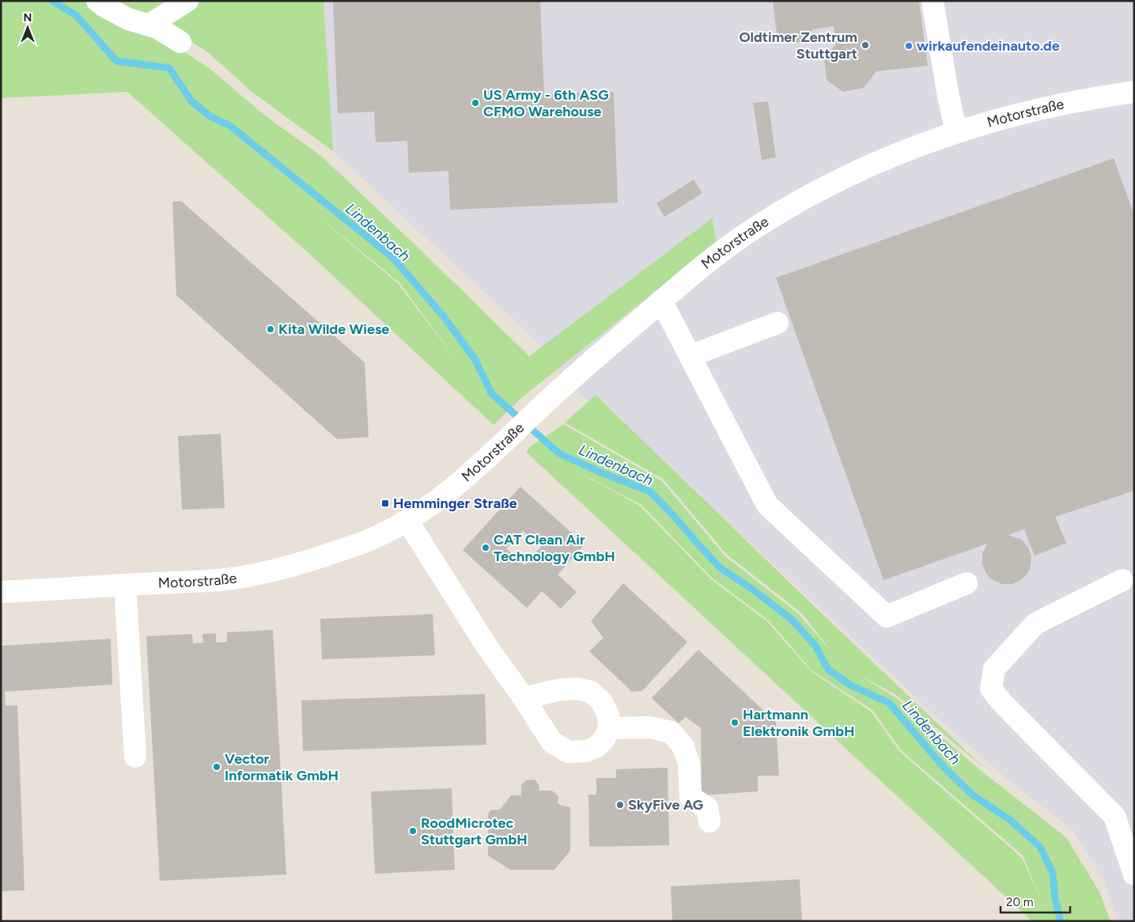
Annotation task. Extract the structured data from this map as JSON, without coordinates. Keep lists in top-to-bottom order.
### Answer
{
  "streets": {
    "street": ["Motorstraße"]
  },
  "water": ["Lindenbach"],
  "places": {
    "other": [
      "Oldtimer Zentrum Stuttgart",
      "wirkaufendeinauto.de",
      "US Army - 6th ASG CFMO Warehouse",
      "Kita Wilde Wiese",
      "CAT Clean Air Technology GmbH",
      "Hartmann Elektronik GmbH",
      "Vector Informatik GmbH",
      "SkyFive AG",
      "RoodMicrotec Stuttgart GmbH"
    ],
    "transit": ["Hemminger Straße"]
  },
  "scale_bar": "20 m",
  "north": "top"
}
